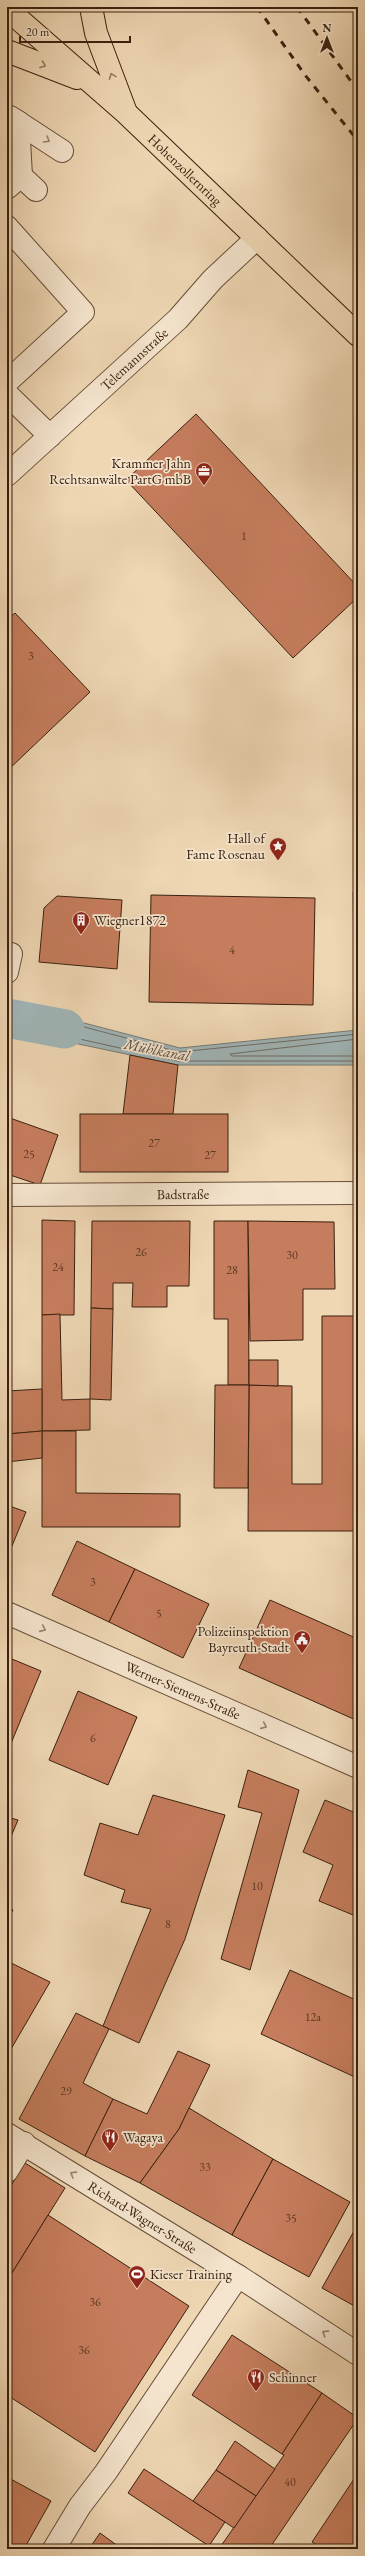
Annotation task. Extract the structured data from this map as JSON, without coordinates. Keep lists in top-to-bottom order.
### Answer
{
  "streets": {
    "main road": ["Hohenzollernring"],
    "street": [
      "Telemannstraße",
      "Badstraße",
      "Werner-Siemens-Straße",
      "Richard-Wagner-Straße"
    ]
  },
  "crossings": [
    ["Hohenzollernring", "Telemannstraße"]
  ],
  "one_way": ["Werner-Siemens-Straße", "Richard-Wagner-Straße"],
  "water": ["Mühlkanal"],
  "places": {
    "office": ["Krammer Jahn Rechtsanwälte PartG mbB"],
    "place": ["Hall of Fame Rosenau"],
    "building": ["Wiegner1872"],
    "public building": ["Polizeiinspektion Bayreuth-Stadt"],
    "restaurant": ["Wagaya", "Schinner"],
    "sports": ["Kieser Training"]
  },
  "house_numbers": [
    "1",
    "3",
    "4",
    "27",
    "25",
    "27",
    "26",
    "30",
    "24",
    "28",
    "3",
    "5",
    "6",
    "10",
    "8",
    "12a",
    "29",
    "33",
    "35",
    "36",
    "36",
    "40"
  ],
  "scale_bar": "20 m",
  "north": "top"
}
